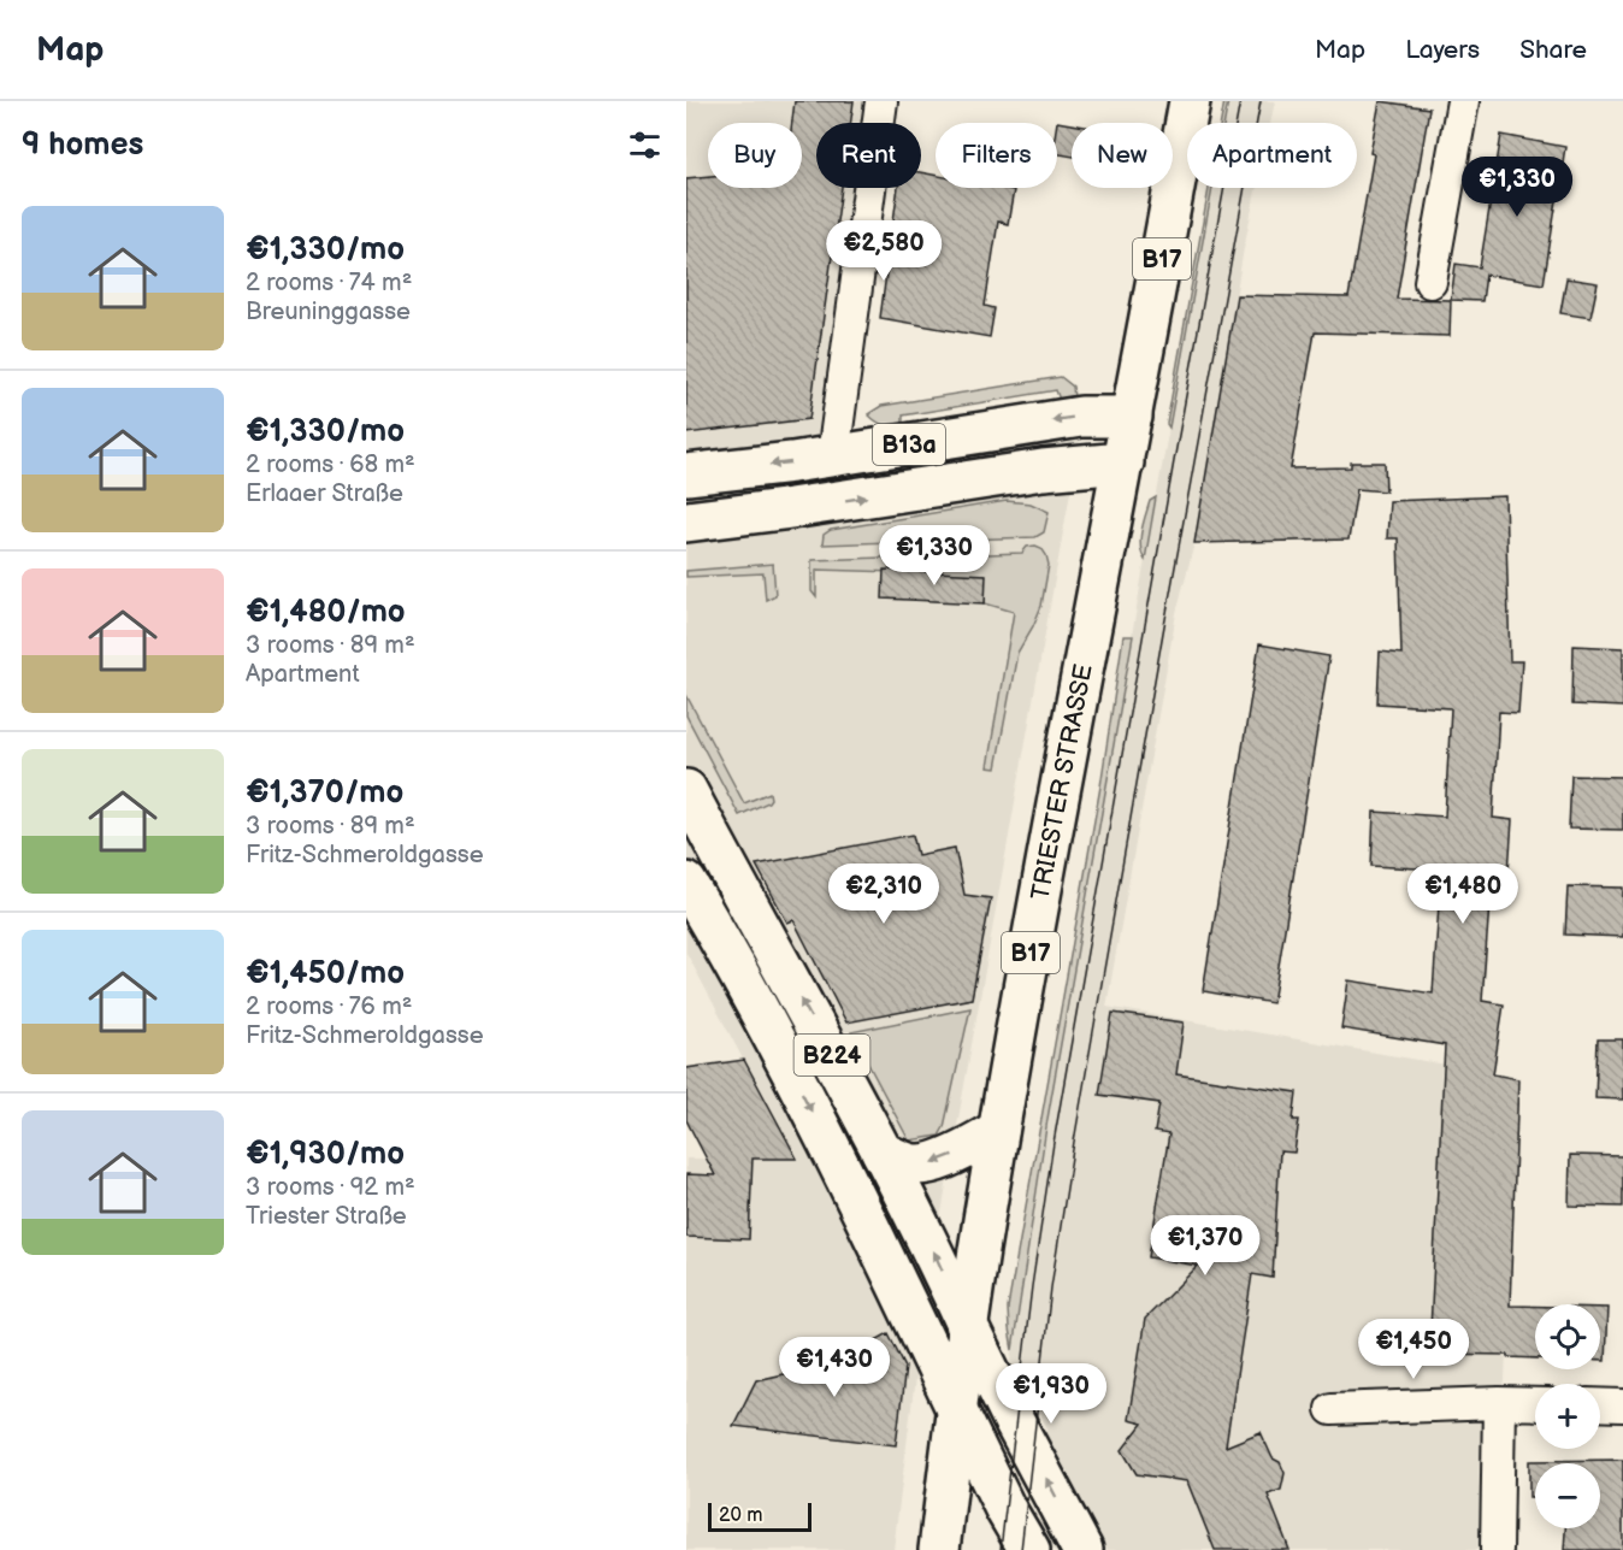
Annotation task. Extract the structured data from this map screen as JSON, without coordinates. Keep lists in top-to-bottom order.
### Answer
{
  "streets": {
    "main road": [
      "B17",
      "B13a",
      "TRIESTER STRASSE",
      "B224"
    ]
  },
  "crossings": [
    ["B13a", "TRIESTER STRASSE"],
    ["TRIESTER STRASSE", "B224"]
  ],
  "scale_bar": "20 m",
  "page": {
    "header": "Map",
    "nav": ["Map", "Layers", "Share"],
    "heading": "9 homes",
    "chip": [
      "Buy",
      "Rent",
      "Filters",
      "New",
      "Apartment"
    ],
    "price": [
      "€1,330",
      "€2,580",
      "€1,330",
      "€2,310",
      "€1,480",
      "€1,370",
      "€1,450",
      "€1,430",
      "€1,930"
    ],
    "list": [
      {
        "name": "€1,330/mo",
        "note": "2 rooms · 74 m² · Breuninggasse"
      },
      {
        "name": "€1,330/mo",
        "note": "2 rooms · 68 m² · Erlaaer Straße"
      },
      {
        "name": "€1,480/mo",
        "note": "3 rooms · 89 m² · Apartment"
      },
      {
        "name": "€1,370/mo",
        "note": "3 rooms · 89 m² · Fritz-Schmeroldgasse"
      },
      {
        "name": "€1,450/mo",
        "note": "2 rooms · 76 m² · Fritz-Schmeroldgasse"
      },
      {
        "name": "€1,930/mo",
        "note": "3 rooms · 92 m² · Triester Straße"
      }
    ],
    "map_buttons": ["+", "−"],
    "scale": "20 m"
  }
}
